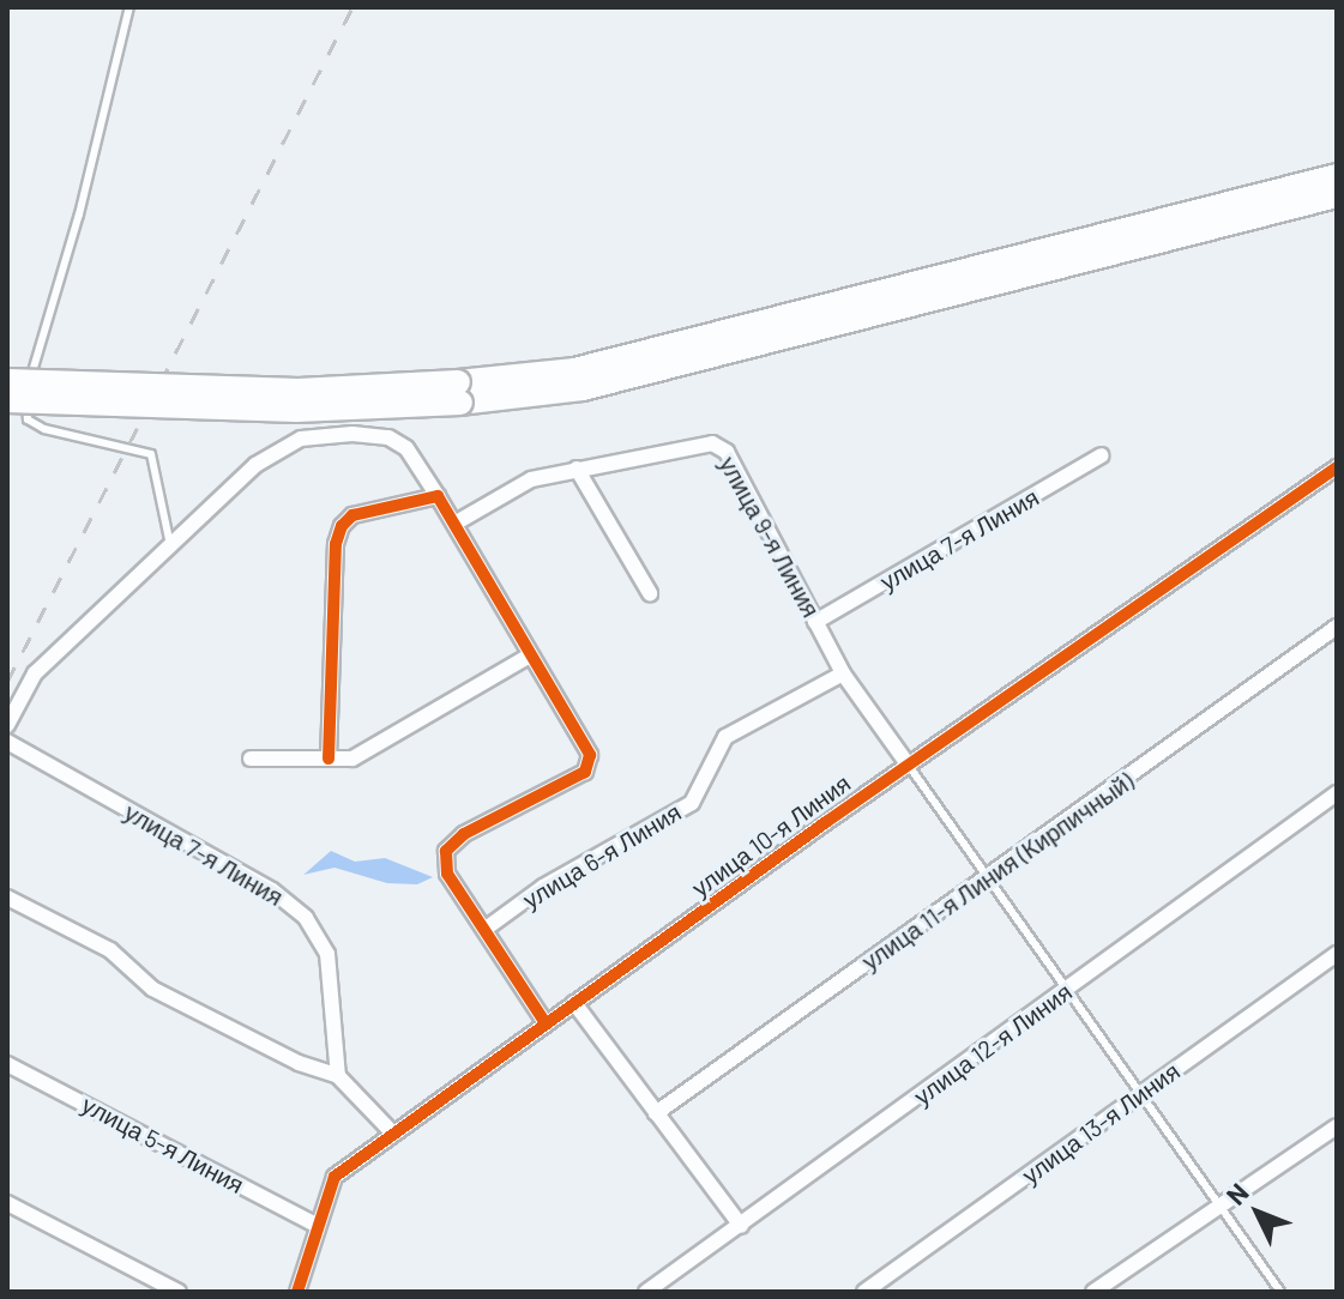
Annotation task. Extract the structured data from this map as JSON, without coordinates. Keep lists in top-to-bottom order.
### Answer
{
  "streets": {
    "street": [
      "улица 9-я Линия",
      "улица 7-я Линия",
      "улица 10-я Линия",
      "улица 6-я Линия",
      "улица 11-я Линия (Кирпичный)",
      "улица 12-я Линия",
      "улица 13-я Линия",
      "улица 5-я Линия"
    ]
  },
  "crossings": [
    ["улица 9-я Линия", "улица 7-я Линия"],
    ["улица 9-я Линия", "улица 6-я Линия"],
    ["улица 10-я Линия", "улица 5-я Линия"]
  ],
  "north": "top left"
}
